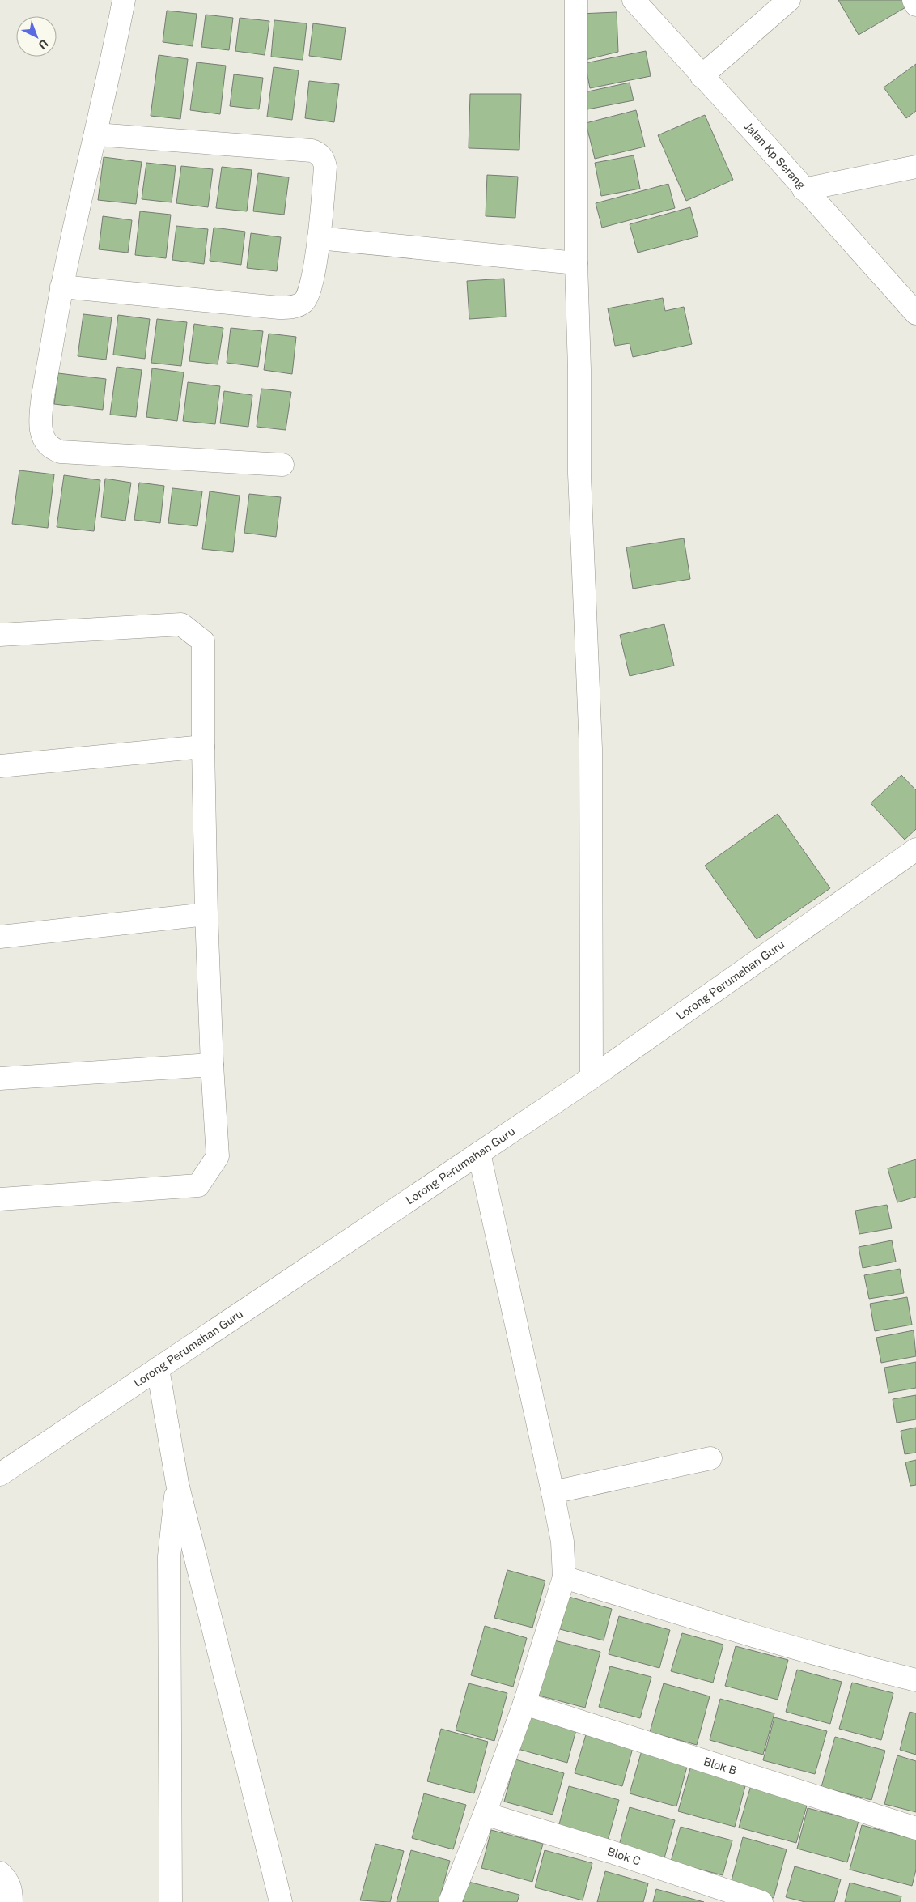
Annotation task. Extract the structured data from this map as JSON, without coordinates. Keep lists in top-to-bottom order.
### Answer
{
  "streets": {
    "street": [
      "Jalan Kp Serang",
      "Lorong Perumahan Guru",
      "Blok B",
      "Blok C"
    ]
  },
  "north": "bottom right"
}
